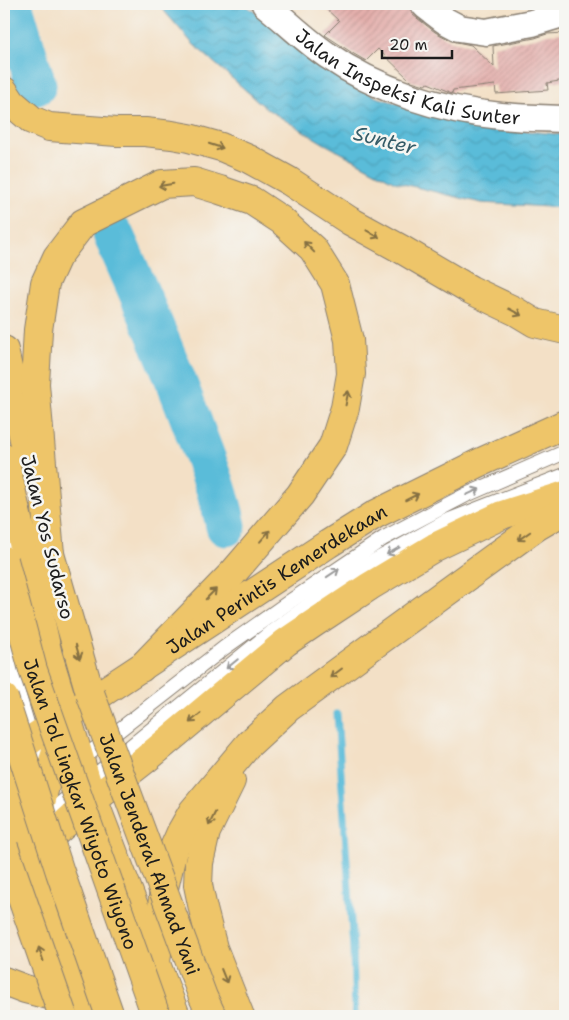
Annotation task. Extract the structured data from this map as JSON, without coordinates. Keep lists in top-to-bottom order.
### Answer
{
  "streets": {
    "highway": [
      "Jalan Yos Sudarso",
      "Jalan Perintis Kemerdekaan",
      "Jalan Tol Lingkar Wiyoto Wiyono",
      "Jalan Jenderal Ahmad Yani"
    ],
    "street": ["Jalan Inspeksi Kali Sunter"]
  },
  "crossings": [
    ["Jalan Yos Sudarso", "Jalan Perintis Kemerdekaan"],
    ["Jalan Yos Sudarso", "Jalan Jenderal Ahmad Yani"],
    ["Jalan Perintis Kemerdekaan", "Jalan Jenderal Ahmad Yani"]
  ],
  "water": ["Sunter"],
  "scale_bar": "20 m"
}
